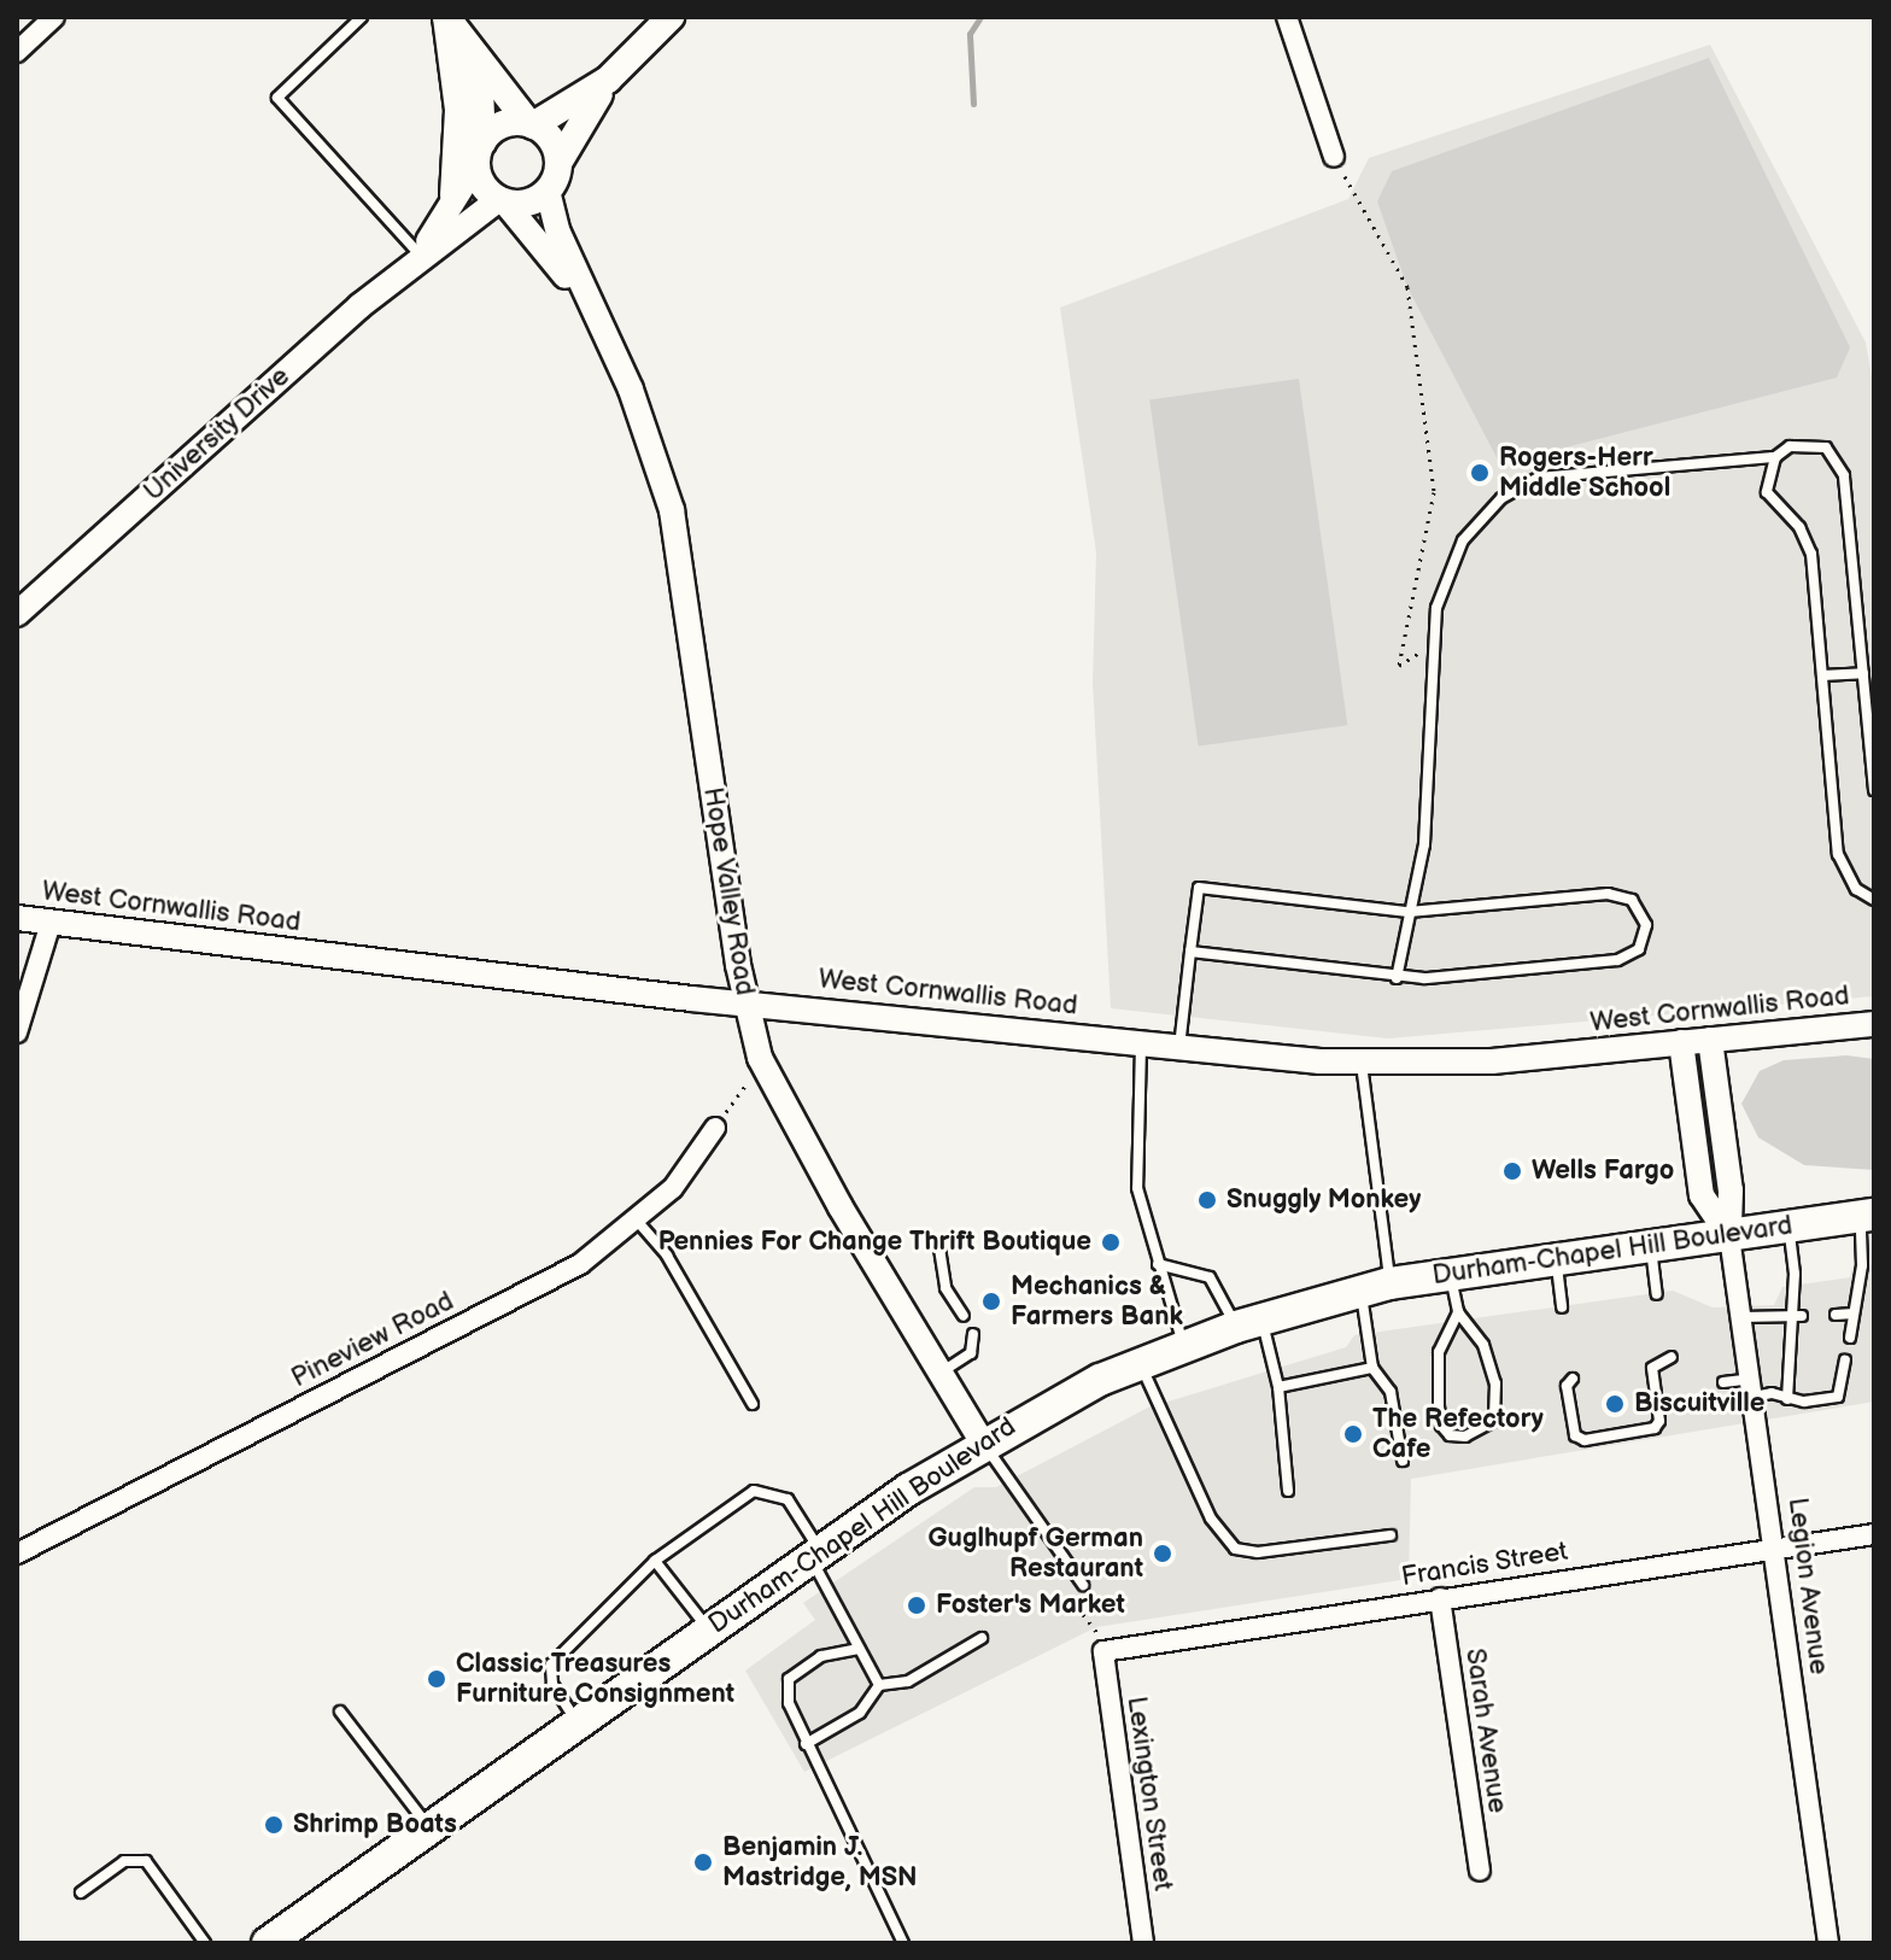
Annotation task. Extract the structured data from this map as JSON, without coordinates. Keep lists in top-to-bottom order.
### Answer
{
  "streets": {
    "main road": ["Durham-Chapel Hill Boulevard"],
    "street": [
      "University Drive",
      "Hope Valley Road",
      "West Cornwallis Road",
      "Pineview Road",
      "Francis Street",
      "Legion Avenue",
      "Sarah Avenue",
      "Lexington Street"
    ]
  },
  "crossings": [
    ["University Drive", "Hope Valley Road"],
    ["Hope Valley Road", "West Cornwallis Road"],
    ["Hope Valley Road", "Durham-Chapel Hill Boulevard"],
    ["West Cornwallis Road", "Legion Avenue"],
    ["Durham-Chapel Hill Boulevard", "Legion Avenue"],
    ["Francis Street", "Legion Avenue"],
    ["Francis Street", "Sarah Avenue"],
    ["Francis Street", "Lexington Street"]
  ],
  "places": [
    "Rogers-Herr Middle School",
    "Wells Fargo",
    "Snuggly Monkey",
    "Pennies For Change Thrift Boutique",
    "Mechanics & Farmers Bank",
    "Biscuitville",
    "The Refectory Cafe",
    "Guglhupf German Restaurant",
    "Foster's Market",
    "Classic Treasures Furniture Consignment",
    "Shrimp Boats",
    "Benjamin J. Mastridge, MSN"
  ]
}
